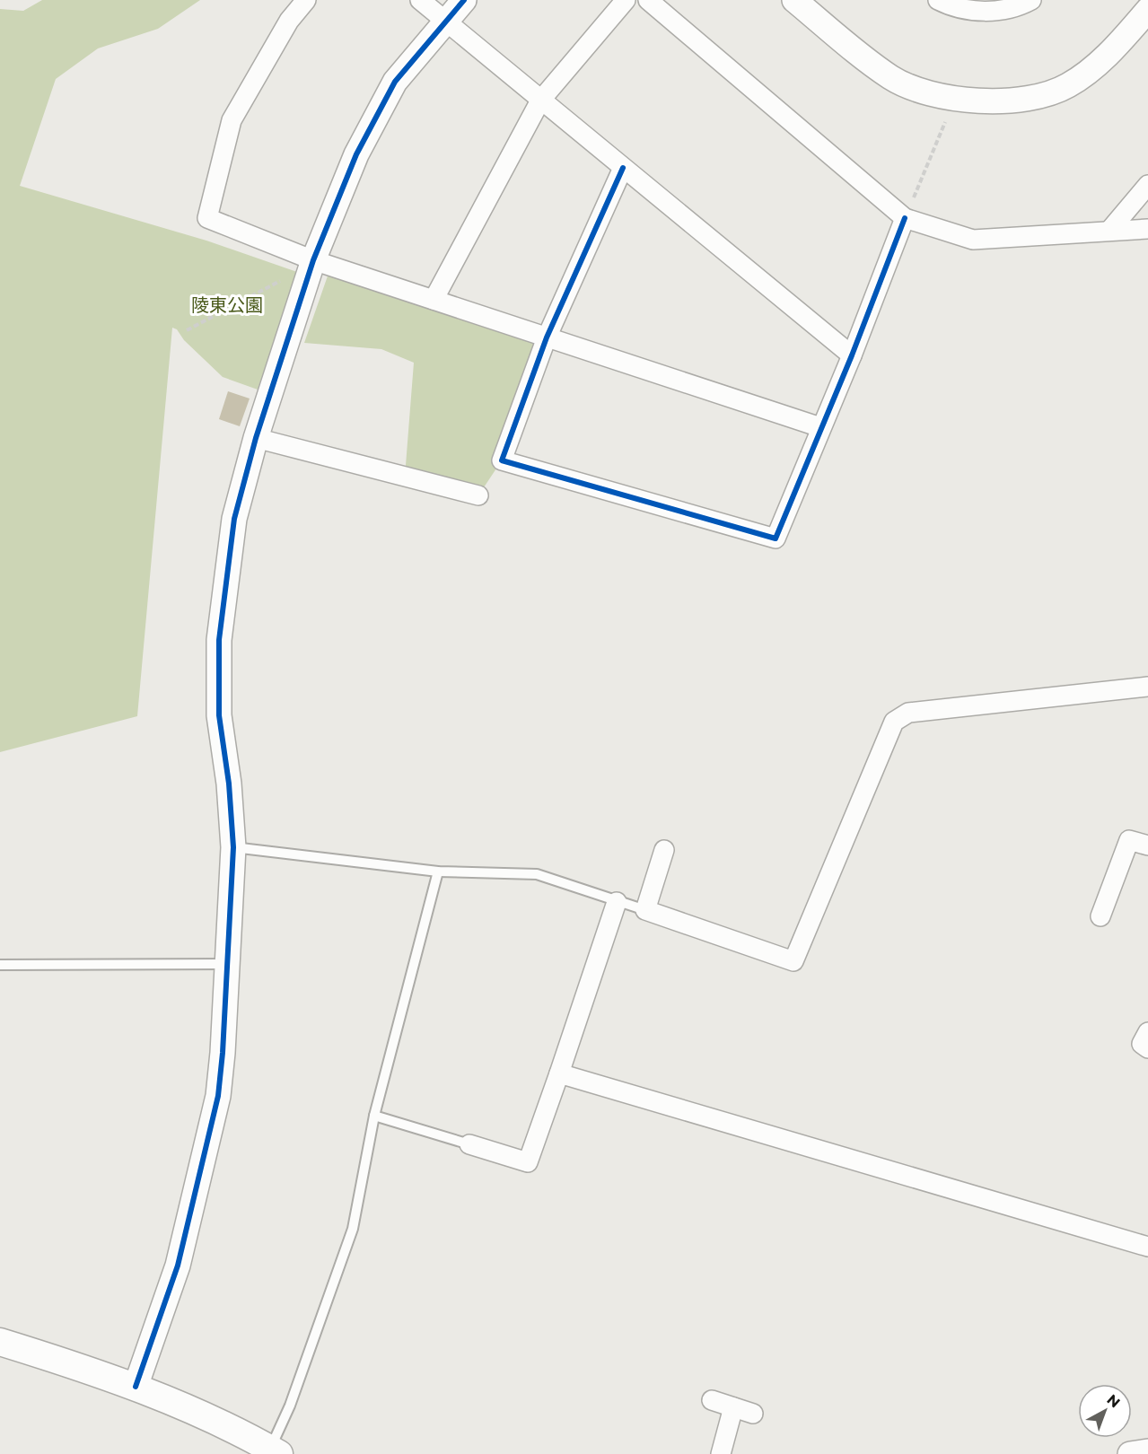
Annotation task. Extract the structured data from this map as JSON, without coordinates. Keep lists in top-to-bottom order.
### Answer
{
  "parks": ["陵東公園"],
  "north": "top right"
}
